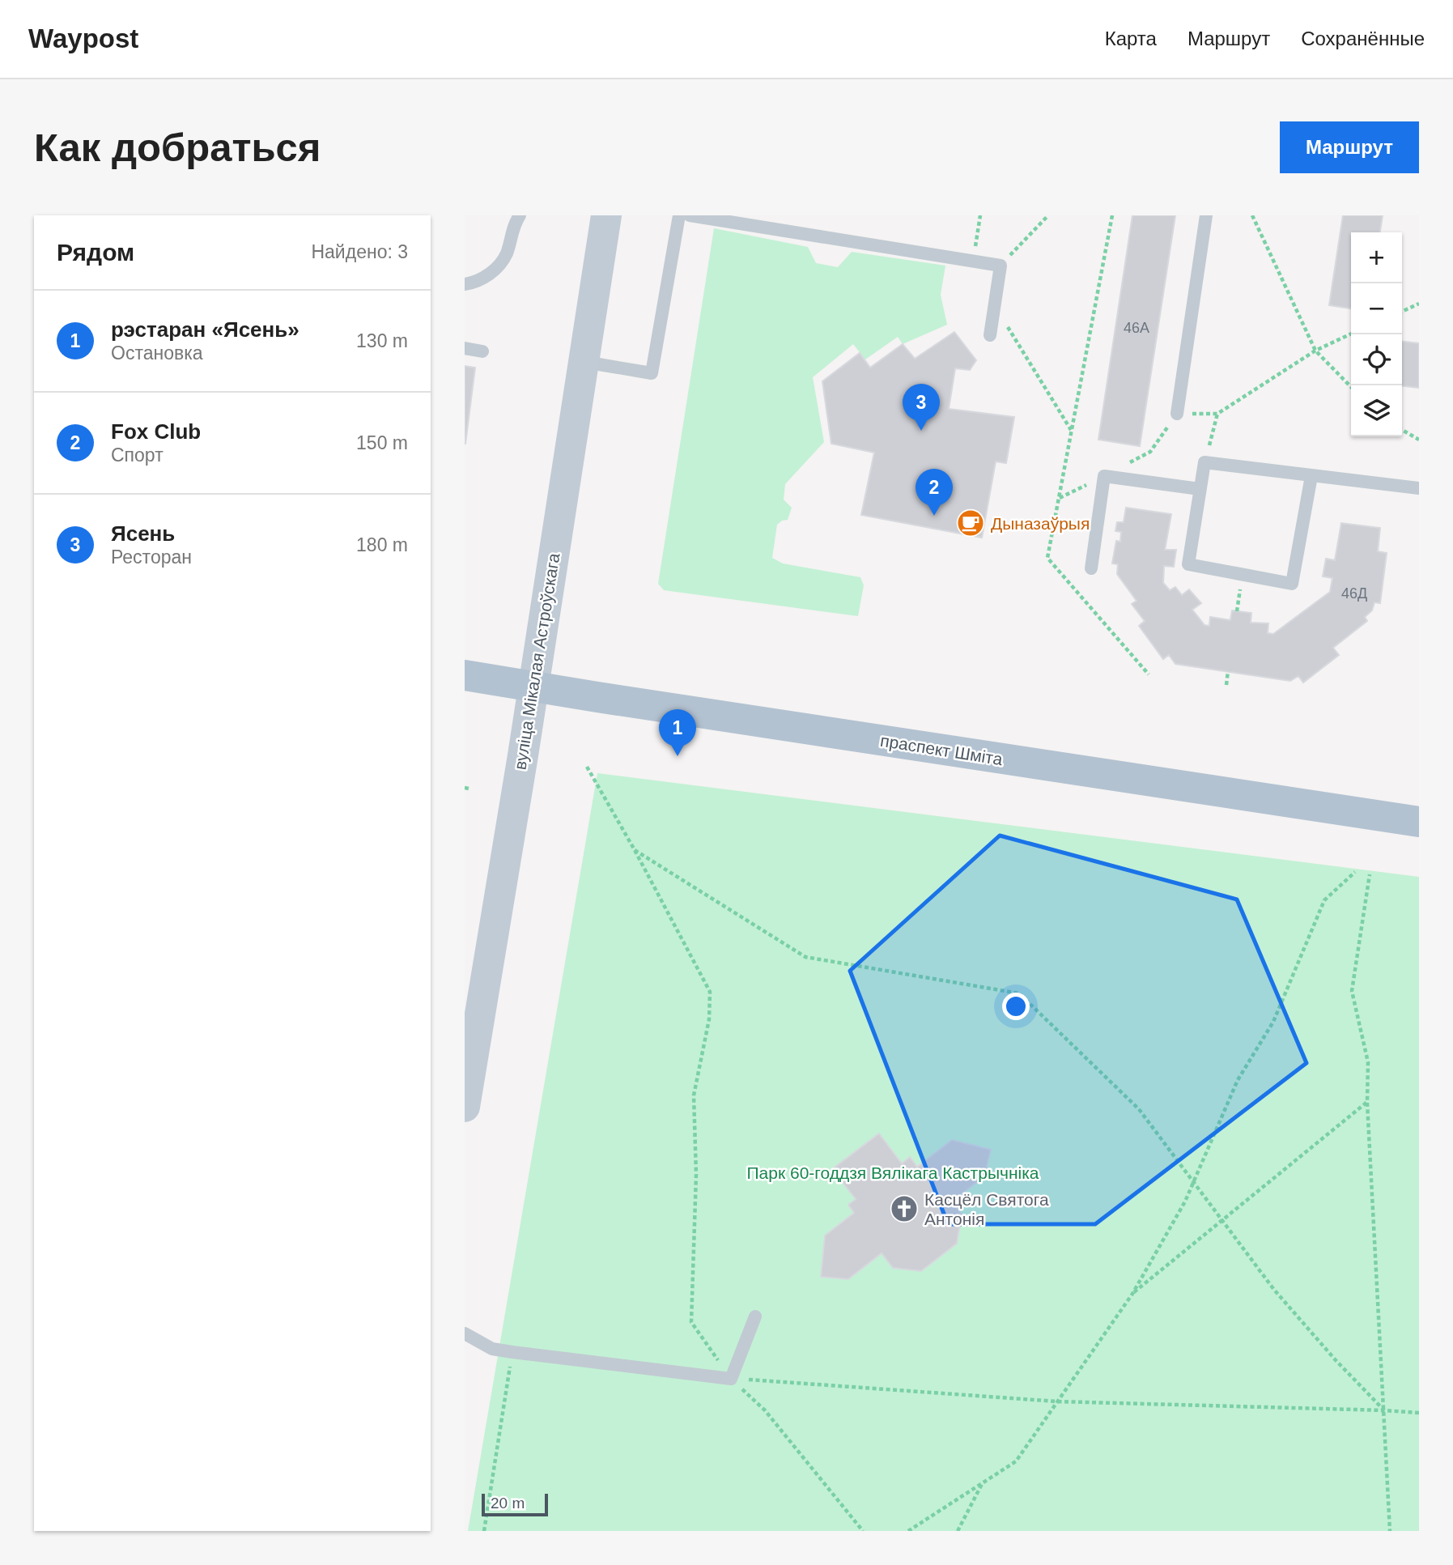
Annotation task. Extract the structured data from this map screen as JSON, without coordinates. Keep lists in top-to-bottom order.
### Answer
{
  "streets": {
    "main road": ["вуліца Мікалая Астроўскага", "праспект Шміта"]
  },
  "crossings": [
    ["вуліца Мікалая Астроўскага", "праспект Шміта"]
  ],
  "parks": ["Парк 60-годдзя Вялікага Кастрычніка"],
  "places": {
    "cafe": ["Дыназаўрыя"],
    "church": ["Касцёл Святога Антонія"]
  },
  "house_numbers": ["46А", "46Д"],
  "scale_bar": "20 m",
  "page": {
    "header": "Waypost",
    "nav": ["Карта", "Маршрут", "Сохранённые"],
    "buttons": "Маршрут",
    "title": "Как добраться",
    "heading": ["Рядом", "Найдено: 3"],
    "map_buttons": ["+", "−"],
    "list": [
      {
        "mark": "1",
        "name": "рэстаран «Ясень»",
        "note": "Остановка",
        "value": "130 m"
      },
      {
        "mark": "2",
        "name": "Fox Club",
        "note": "Спорт",
        "value": "150 m"
      },
      {
        "mark": "3",
        "name": "Ясень",
        "note": "Ресторан",
        "value": "180 m"
      }
    ],
    "pins": ["3", "2", "1"],
    "scale": "20 m"
  }
}
